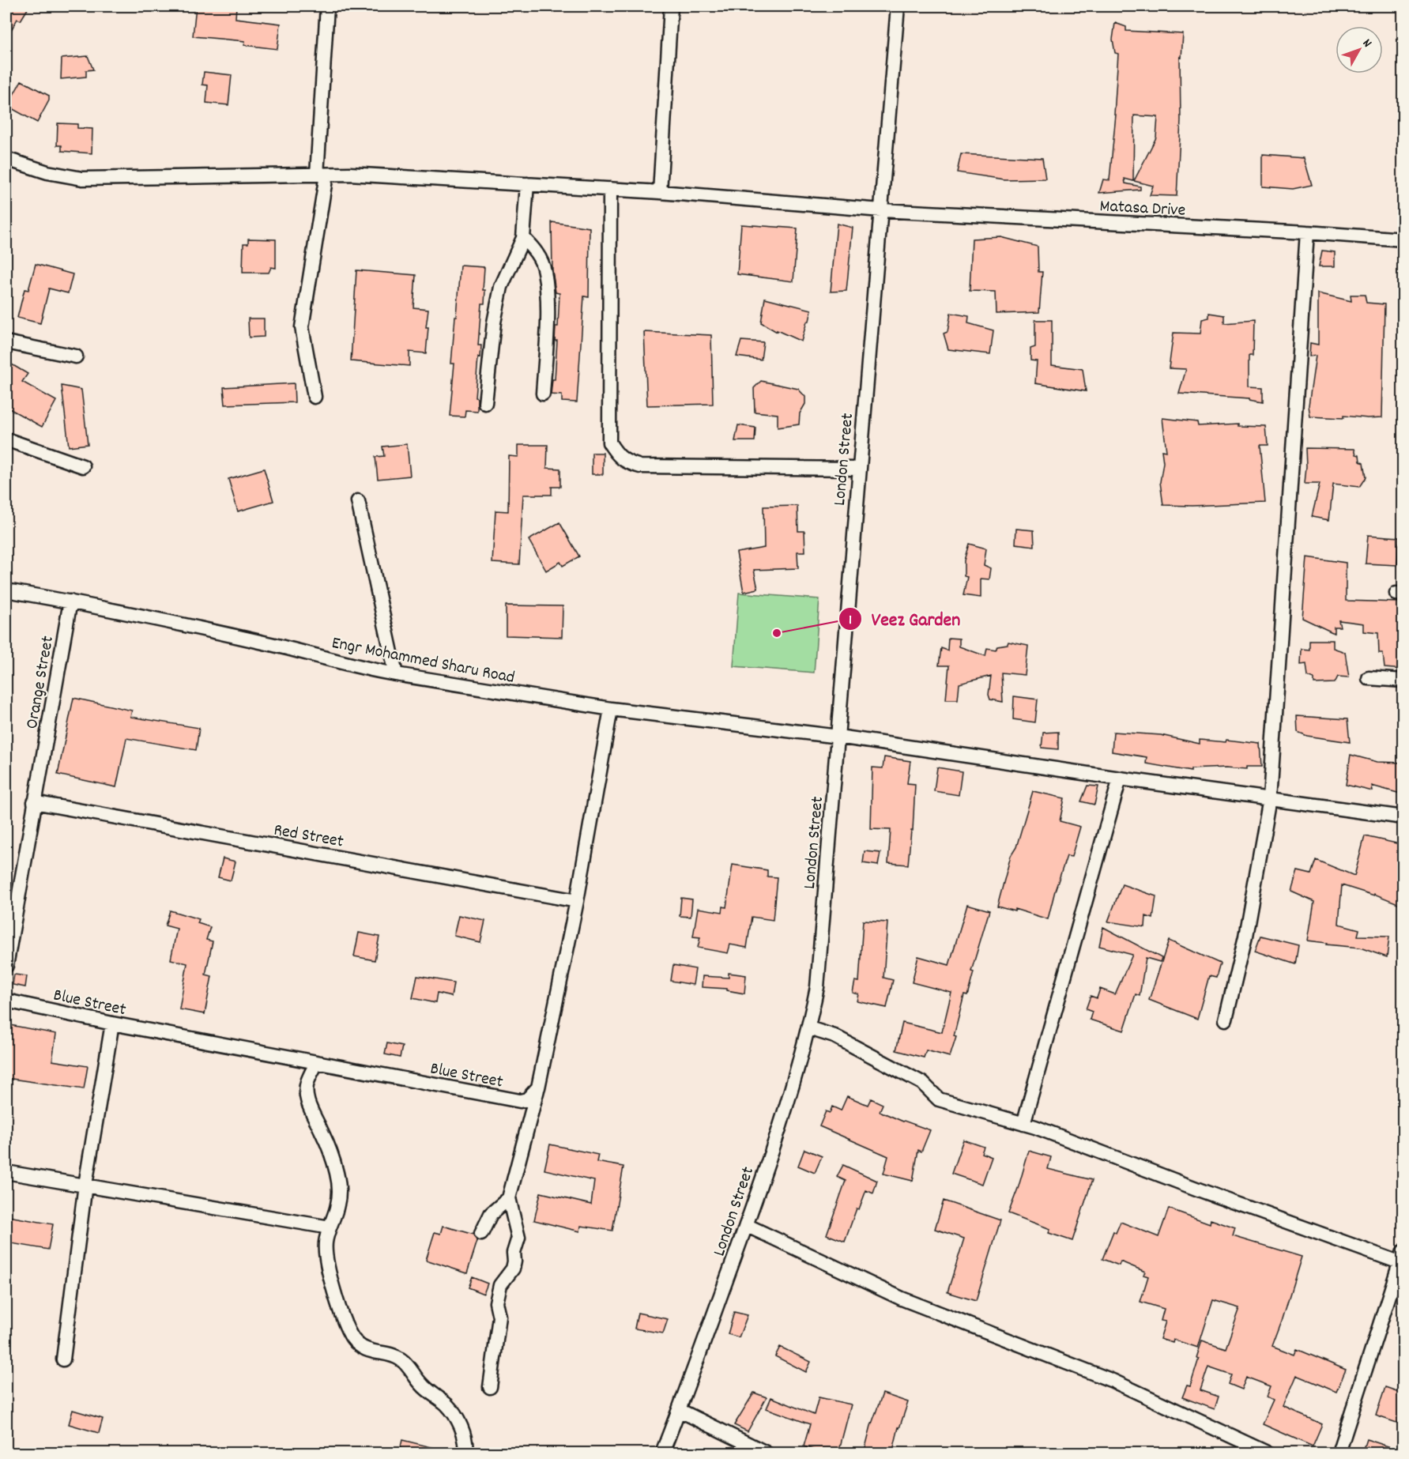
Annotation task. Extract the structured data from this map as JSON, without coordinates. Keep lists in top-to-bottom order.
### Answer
{
  "streets": {
    "street": [
      "Matasa Drive",
      "London Street",
      "Engr Mohammed Sharu Road",
      "Orange Street",
      "Red Street",
      "Blue Street"
    ]
  },
  "crossings": [
    ["Matasa Drive", "London Street"],
    ["London Street", "Engr Mohammed Sharu Road"],
    ["Engr Mohammed Sharu Road", "Orange Street"],
    ["Orange Street", "Red Street"]
  ],
  "places": ["Veez Garden"],
  "north": "top right"
}
